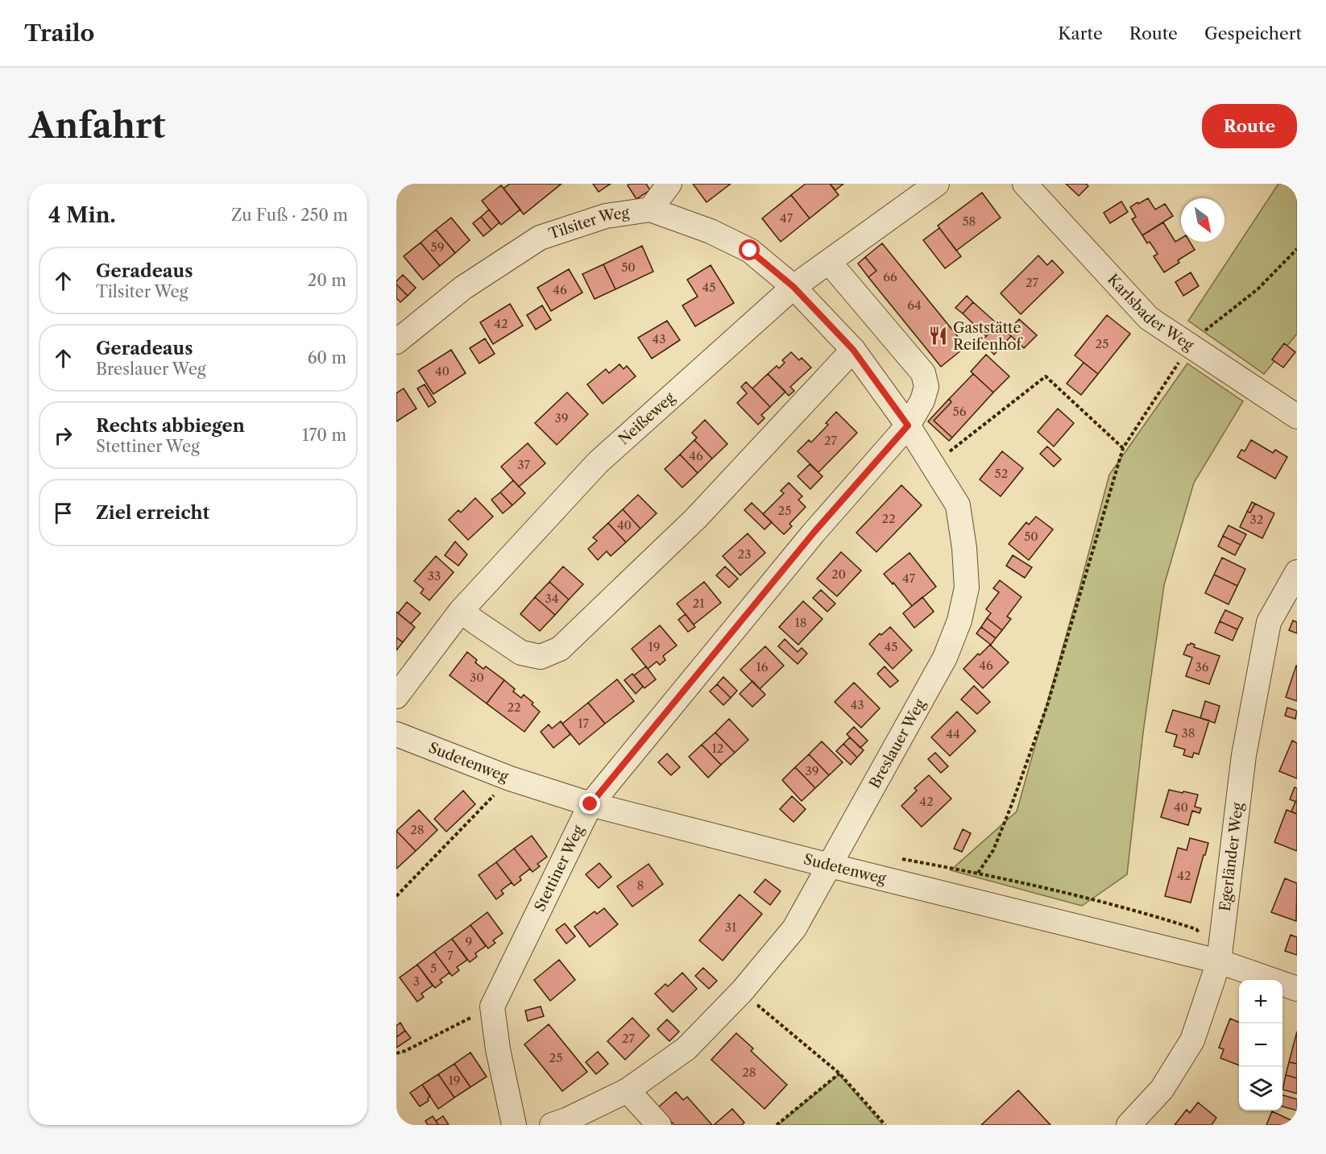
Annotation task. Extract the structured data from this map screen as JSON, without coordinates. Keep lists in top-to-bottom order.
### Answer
{
  "streets": {
    "street": [
      "Tilsiter Weg",
      "Karlsbader Weg",
      "Neißeweg",
      "Breslauer Weg",
      "Sudetenweg",
      "Egerländer Weg",
      "Stettiner Weg"
    ]
  },
  "crossings": [
    ["Tilsiter Weg", "Neißeweg"],
    ["Tilsiter Weg", "Breslauer Weg"],
    ["Neißeweg", "Breslauer Weg"],
    ["Neißeweg", "Stettiner Weg"],
    ["Breslauer Weg", "Sudetenweg"],
    ["Breslauer Weg", "Stettiner Weg"],
    ["Sudetenweg", "Egerländer Weg"],
    ["Sudetenweg", "Stettiner Weg"]
  ],
  "places": {
    "restaurant": ["Gaststätte Reifenhof"]
  },
  "house_numbers": [
    "47",
    "58",
    "59",
    "50",
    "66",
    "27",
    "45",
    "46",
    "64",
    "42",
    "43",
    "25",
    "40",
    "56",
    "39",
    "27",
    "46",
    "37",
    "52",
    "25",
    "22",
    "32",
    "40",
    "50",
    "23",
    "20",
    "33",
    "47",
    "34",
    "21",
    "18",
    "19",
    "45",
    "46",
    "16",
    "36",
    "30",
    "43",
    "22",
    "17",
    "38",
    "44",
    "12",
    "39",
    "42",
    "40",
    "28",
    "42",
    "8",
    "31",
    "9",
    "7",
    "5",
    "3",
    "27",
    "25",
    "28",
    "19"
  ],
  "north": "bottom right",
  "page": {
    "header": "Trailo",
    "nav": ["Karte", "Route", "Gespeichert"],
    "buttons": "Route",
    "title": "Anfahrt",
    "heading": ["4 Min.", "Zu Fuß · 250 m"],
    "list": [
      ["Geradeaus", "Tilsiter Weg", "20 m"],
      ["Geradeaus", "Breslauer Weg", "60 m"],
      ["Rechts abbiegen", "Stettiner Weg", "170 m"],
      "Ziel erreicht"
    ],
    "map_buttons": ["+", "−"]
  }
}
